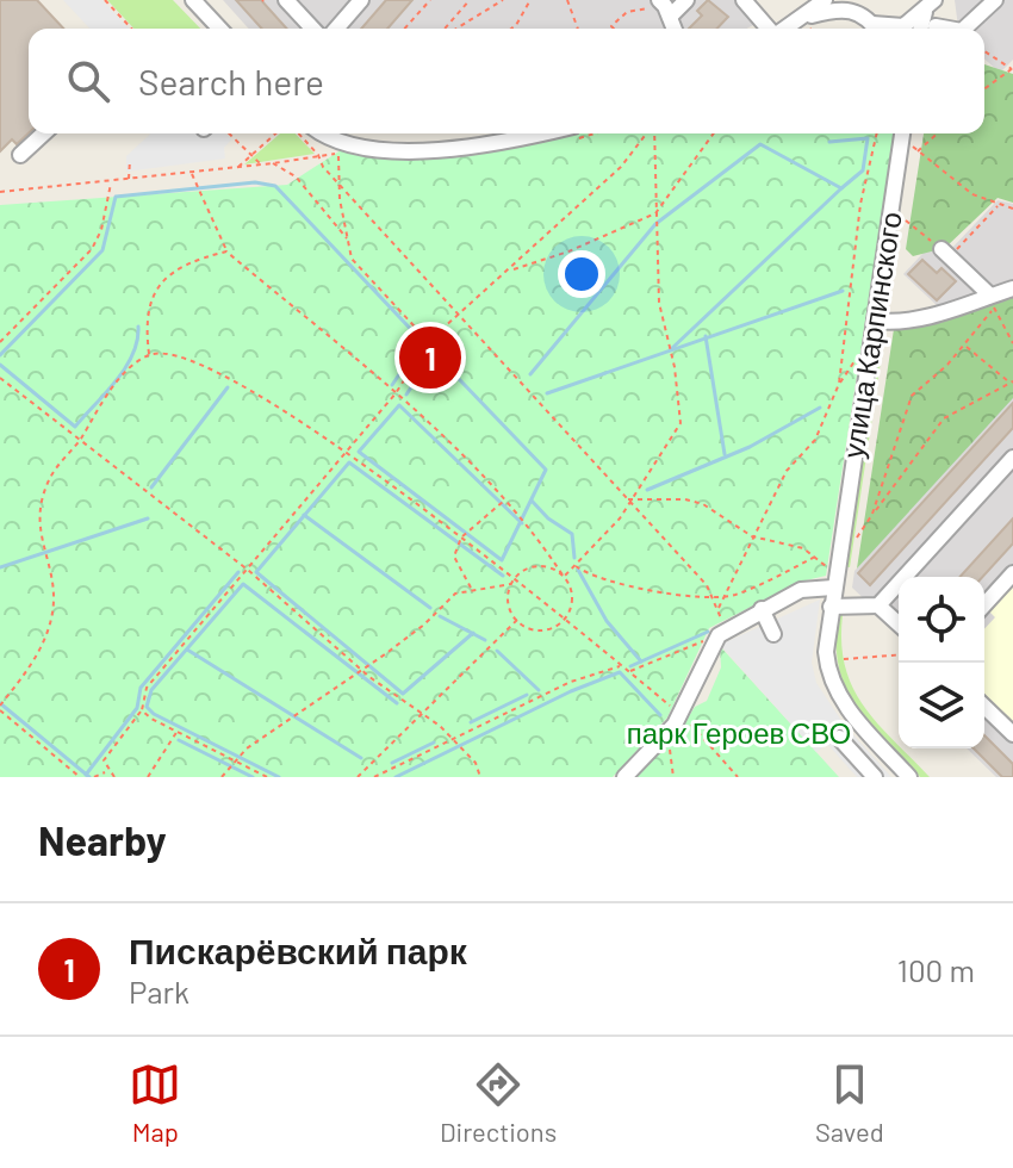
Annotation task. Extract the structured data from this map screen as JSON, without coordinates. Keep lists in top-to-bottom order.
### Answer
{
  "streets": {
    "street": ["улица Карпинского"]
  },
  "parks": ["парк Героев СВО"],
  "page": {
    "search": "Search here",
    "pins": "1",
    "heading": "Nearby",
    "list": [
      {
        "mark": "1",
        "name": "Пискарёвский парк",
        "note": "Park",
        "value": "100 m"
      }
    ],
    "nav": ["Map", "Directions", "Saved"]
  }
}
